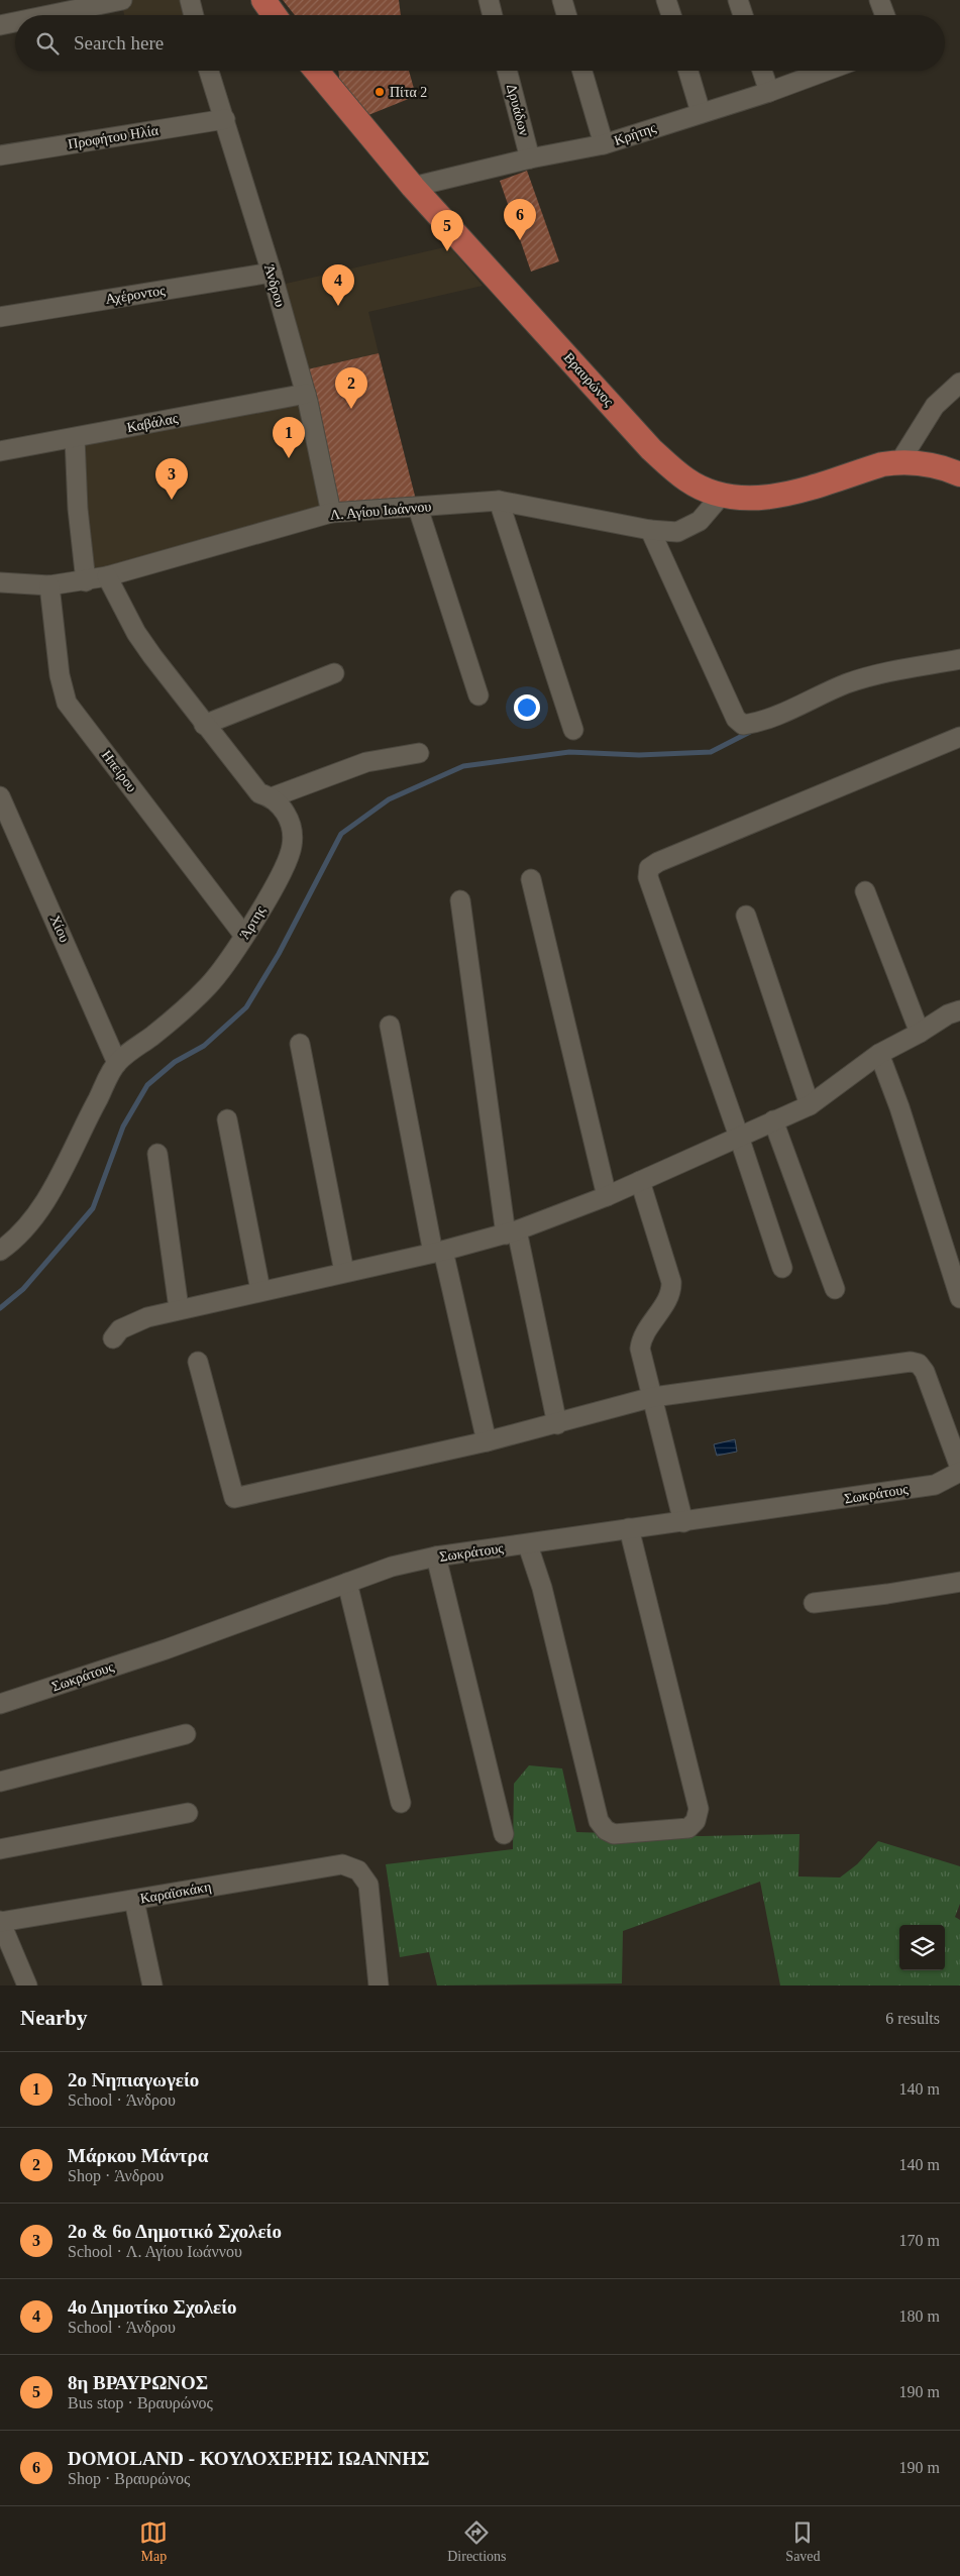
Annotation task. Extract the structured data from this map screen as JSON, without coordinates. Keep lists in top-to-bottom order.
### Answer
{
  "streets": {
    "main road": ["Βραυρώνος"],
    "street": [
      "Δρυάδων",
      "Κρήτης",
      "Προφήτου Ηλία",
      "Άνδρου",
      "Αχέροντος",
      "Καβάλας",
      "Λ. Αγίου Ιωάννου",
      "Ηπείρου",
      "Άρτης",
      "Χίου",
      "Σωκράτους",
      "Καραϊσκάκη"
    ]
  },
  "crossings": [
    ["Δρυάδων", "Κρήτης"],
    ["Κρήτης", "Βραυρώνος"],
    ["Προφήτου Ηλία", "Άνδρου"],
    ["Άνδρου", "Αχέροντος"],
    ["Άνδρου", "Καβάλας"],
    ["Άνδρου", "Λ. Αγίου Ιωάννου"],
    ["Βραυρώνος", "Λ. Αγίου Ιωάννου"],
    ["Λ. Αγίου Ιωάννου", "Ηπείρου"],
    ["Λ. Αγίου Ιωάννου", "Άρτης"],
    ["Ηπείρου", "Άρτης"],
    ["Άρτης", "Χίου"]
  ],
  "places": ["Πίτα 2"],
  "page": {
    "search": "Search here",
    "pins": [
      "6",
      "5",
      "4",
      "2",
      "1",
      "3"
    ],
    "heading": ["Nearby", "6 results"],
    "list": [
      {
        "mark": "1",
        "name": "2ο Νηπιαγωγείο",
        "note": "School · Άνδρου",
        "value": "140 m"
      },
      {
        "mark": "2",
        "name": "Μάρκου Μάντρα",
        "note": "Shop · Άνδρου",
        "value": "140 m"
      },
      {
        "mark": "3",
        "name": "2ο & 6ο Δημοτικό Σχολείο",
        "note": "School · Λ. Αγίου Ιωάννου",
        "value": "170 m"
      },
      {
        "mark": "4",
        "name": "4ο Δημοτίκο Σχολείο",
        "note": "School · Άνδρου",
        "value": "180 m"
      },
      {
        "mark": "5",
        "name": "8η ΒΡΑΥΡΩΝΟΣ",
        "note": "Bus stop · Βραυρώνος",
        "value": "190 m"
      },
      {
        "mark": "6",
        "name": "DOMOLAND - ΚΟΥΛΟΧΕΡΗΣ ΙΩΑΝΝΗΣ",
        "note": "Shop · Βραυρώνος",
        "value": "190 m"
      }
    ],
    "nav": ["Map", "Directions", "Saved"]
  }
}
